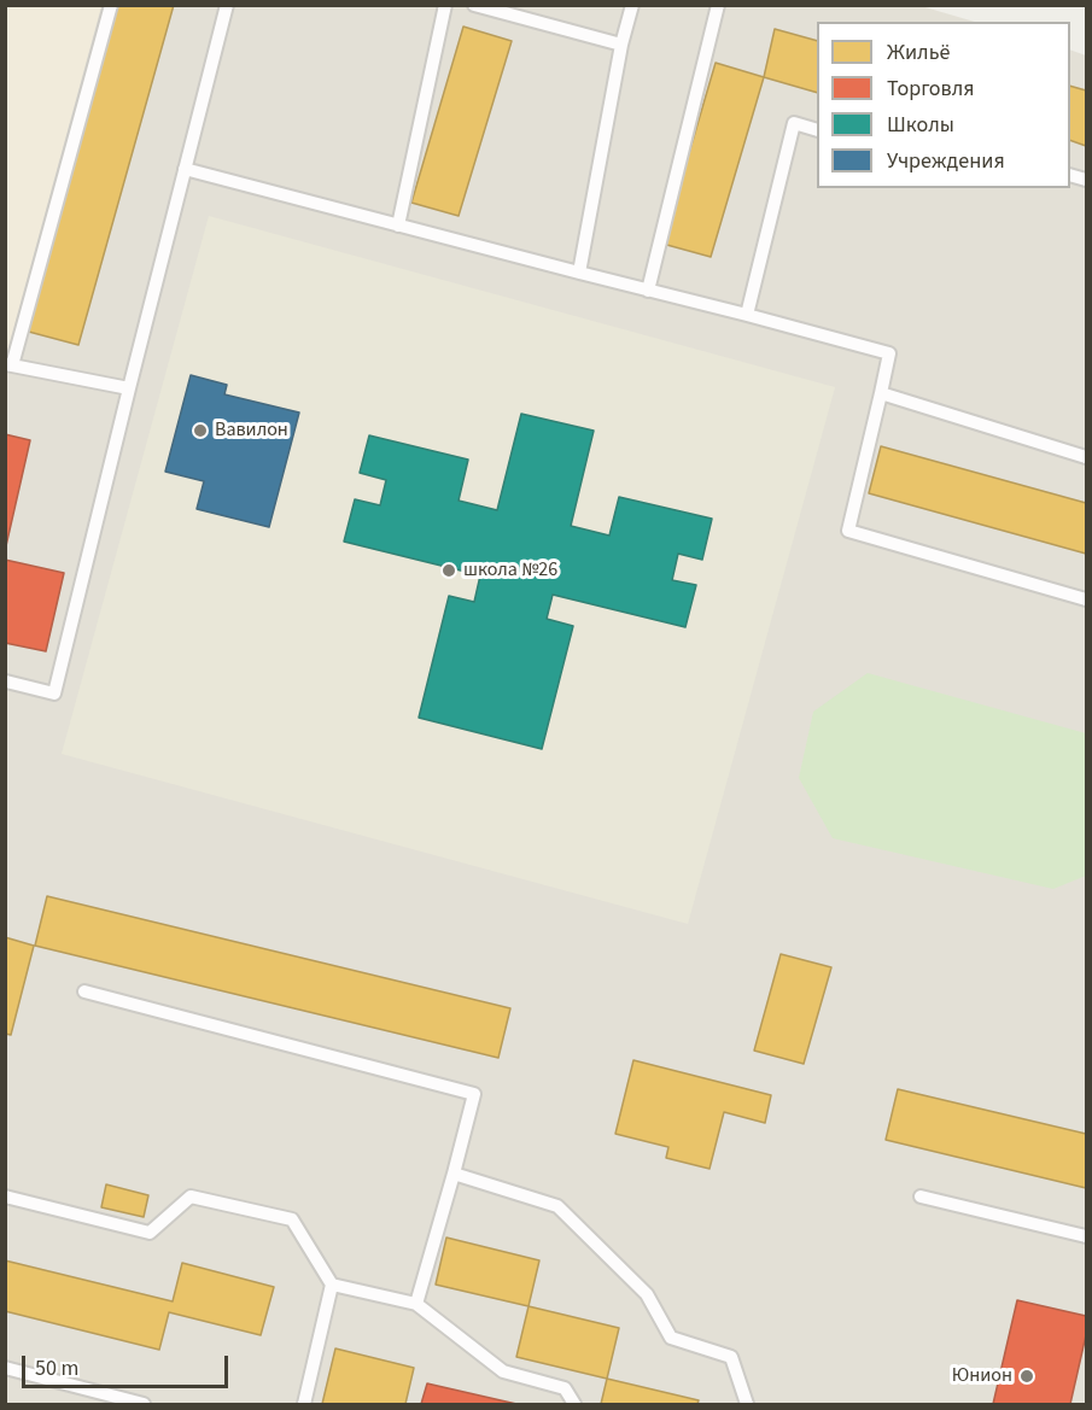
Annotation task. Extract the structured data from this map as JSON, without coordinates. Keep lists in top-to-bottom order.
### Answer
{
  "places": ["Вавилон", "школа №26", "Юнион"],
  "legend": [
    "Жильё",
    "Торговля",
    "Школы",
    "Учреждения"
  ],
  "scale_bar": "50 m"
}
